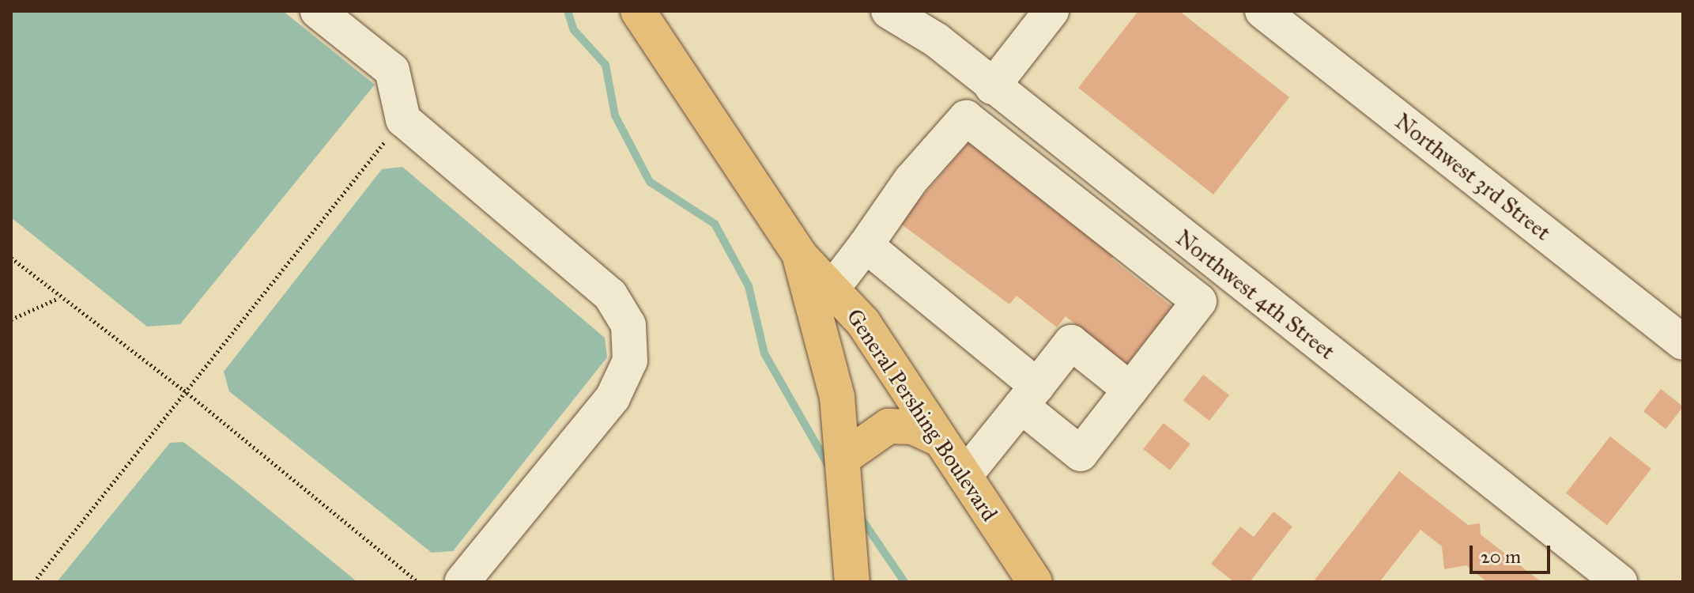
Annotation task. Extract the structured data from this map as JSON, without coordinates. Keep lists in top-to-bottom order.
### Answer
{
  "streets": {
    "main road": ["General Pershing Boulevard"],
    "street": ["Northwest 3rd Street", "Northwest 4th Street"]
  },
  "scale_bar": "20 m"
}
